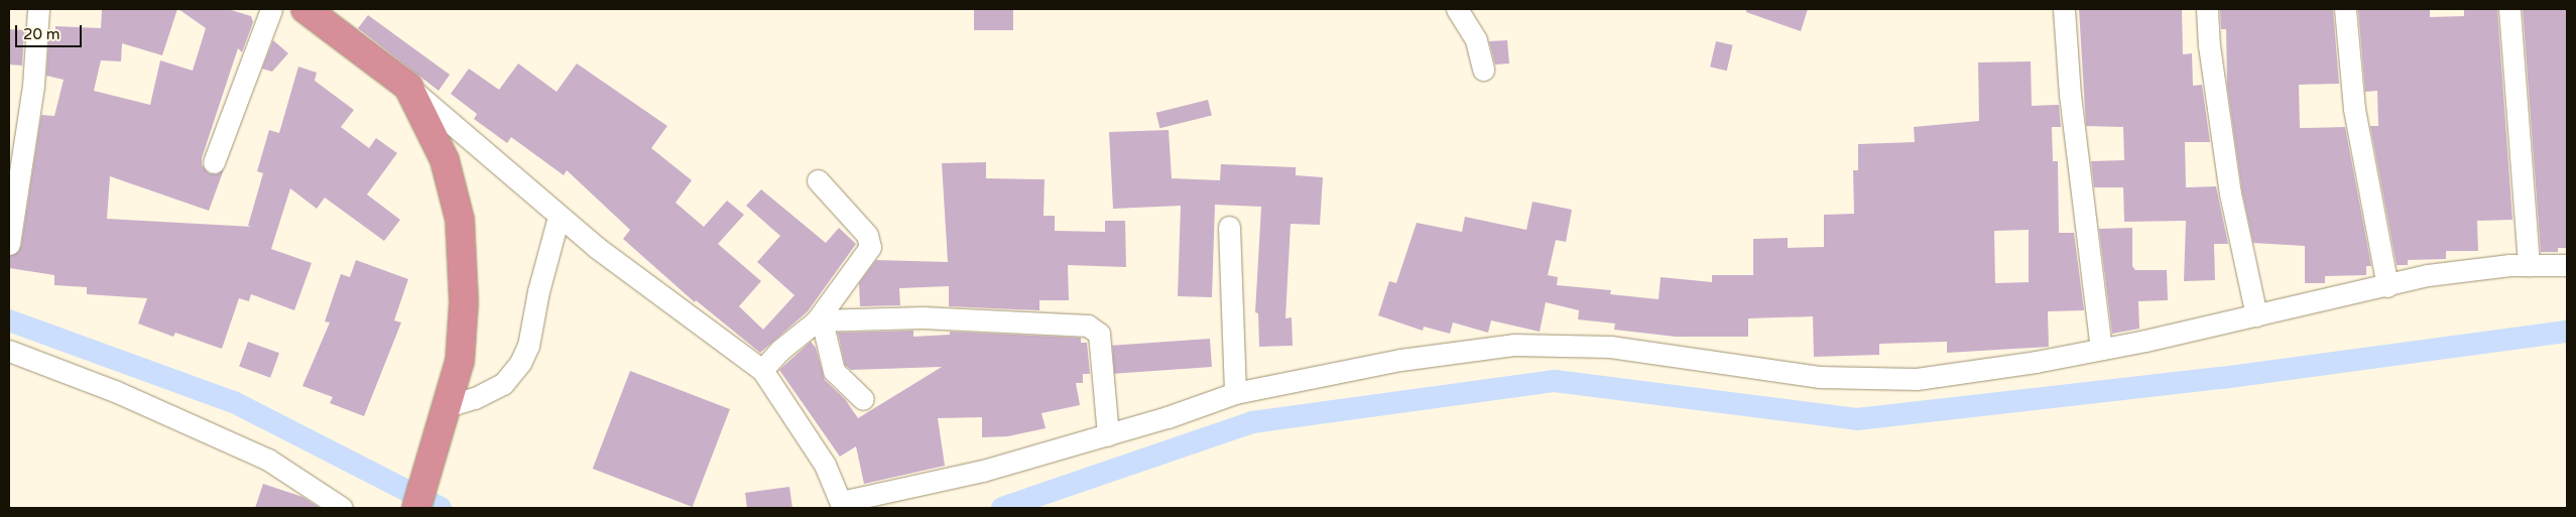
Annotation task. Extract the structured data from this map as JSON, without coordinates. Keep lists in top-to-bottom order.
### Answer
{
  "scale_bar": "20 m"
}
